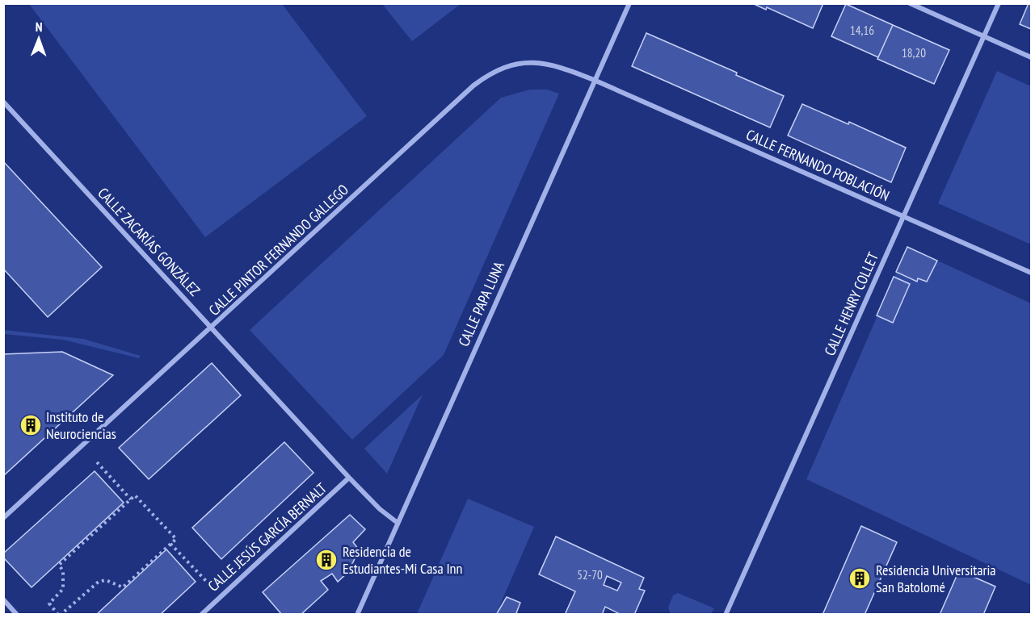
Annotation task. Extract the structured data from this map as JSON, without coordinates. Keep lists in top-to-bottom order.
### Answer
{
  "streets": {
    "street": [
      "CALLE FERNANDO POBLACIÓN",
      "CALLE ZACARÍAS GONZÁLEZ",
      "CALLE PINTOR FERNANDO GALLEGO",
      "CALLE PAPA LUNA",
      "CALLE HENRY COLLET",
      "CALLE JESÚS GARCÍA BERNALT"
    ]
  },
  "crossings": [
    ["CALLE FERNANDO POBLACIÓN", "CALLE PINTOR FERNANDO GALLEGO"],
    ["CALLE FERNANDO POBLACIÓN", "CALLE PAPA LUNA"],
    ["CALLE FERNANDO POBLACIÓN", "CALLE HENRY COLLET"],
    ["CALLE ZACARÍAS GONZÁLEZ", "CALLE PINTOR FERNANDO GALLEGO"],
    ["CALLE ZACARÍAS GONZÁLEZ", "CALLE PAPA LUNA"],
    ["CALLE ZACARÍAS GONZÁLEZ", "CALLE JESÚS GARCÍA BERNALT"],
    ["CALLE PINTOR FERNANDO GALLEGO", "CALLE PAPA LUNA"]
  ],
  "places": {
    "building": ["Instituto de Neurociencias", "Residencia de Estudiantes-Mi Casa Inn", "Residencia Universitaria San Batolomé"]
  },
  "house_numbers": ["14,16", "18,20", "52-70"],
  "north": "top"
}
